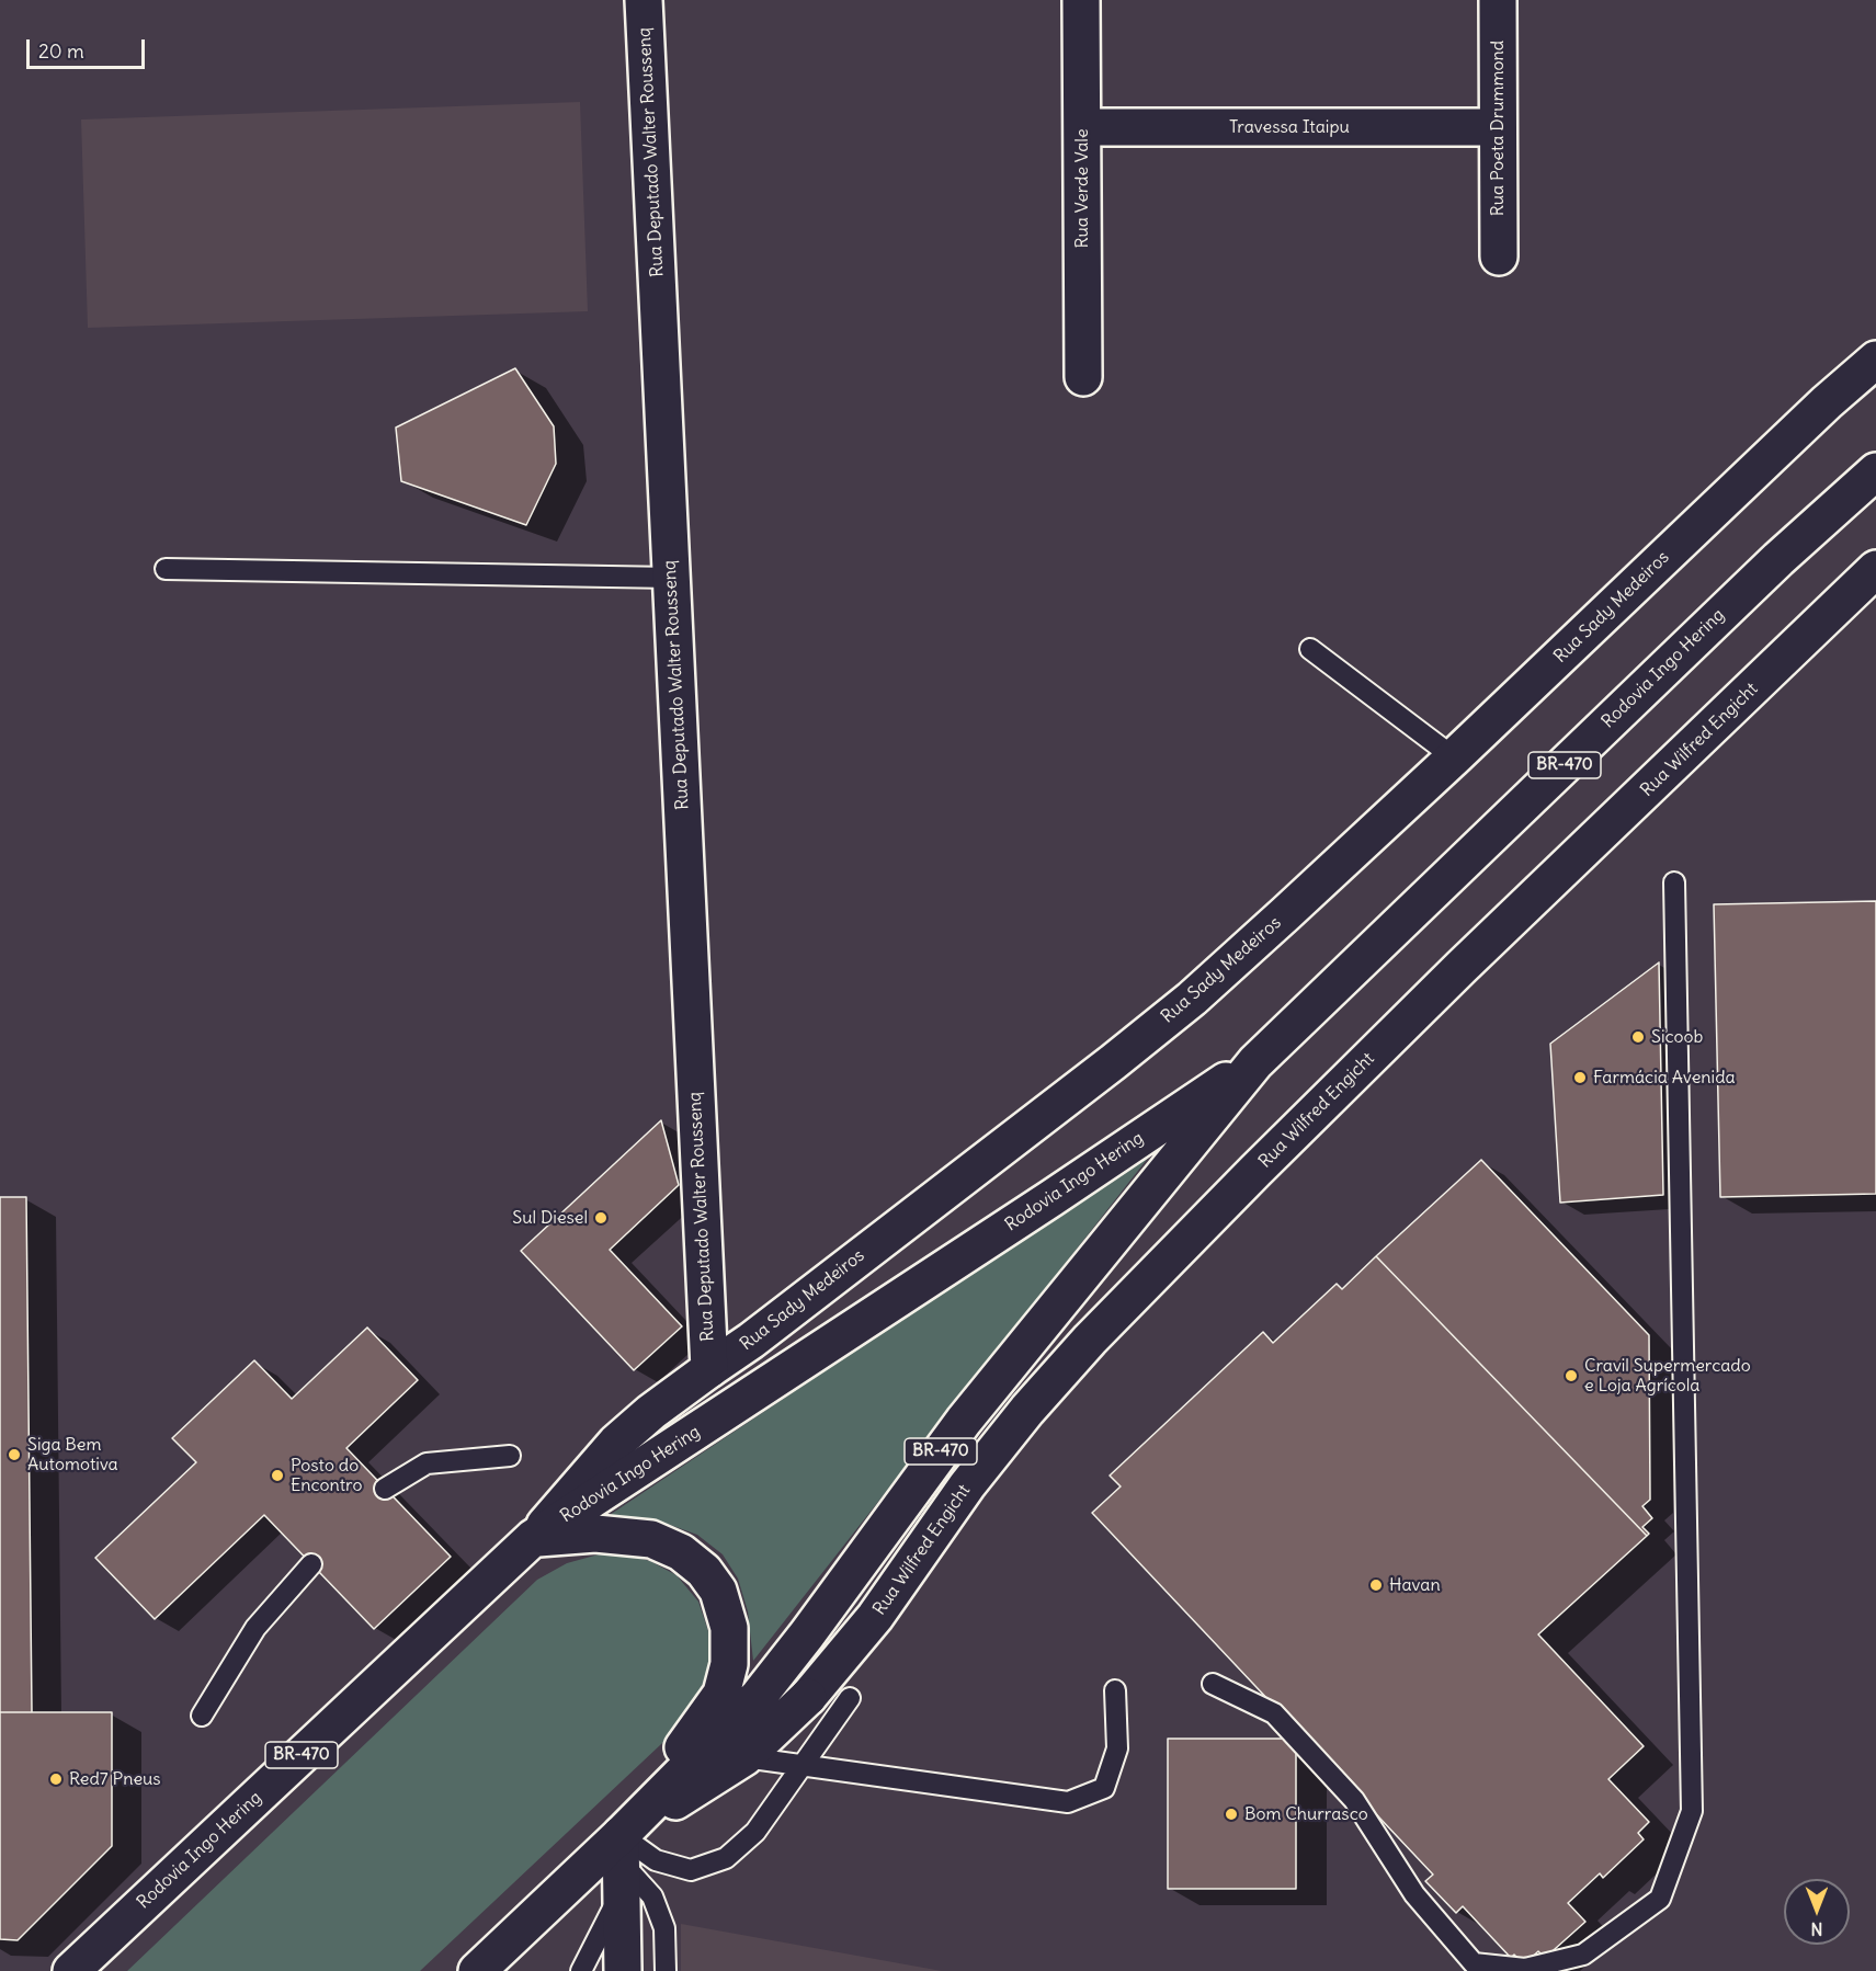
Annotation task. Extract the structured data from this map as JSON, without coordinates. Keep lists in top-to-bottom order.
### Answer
{
  "streets": {
    "main road": [
      "Travessa Itaipu",
      "Rua Poeta Drummond",
      "Rua Deputado Walter Roussenq",
      "Rua Verde Vale",
      "Rua Sady Medeiros",
      "Rodovia Ingo Hering",
      "Rua Wilfred Engicht",
      "BR-470"
    ]
  },
  "crossings": [
    ["Travessa Itaipu", "Rua Poeta Drummond"],
    ["Travessa Itaipu", "Rua Verde Vale"],
    ["Rua Deputado Walter Roussenq", "Rua Sady Medeiros"],
    ["Rua Sady Medeiros", "Rodovia Ingo Hering"],
    ["Rodovia Ingo Hering", "Rua Wilfred Engicht"]
  ],
  "places": [
    "Sicoob",
    "Farmácia Avenida",
    "Sul Diesel",
    "Cravil Supermercado e Loja Agrícola",
    "Siga Bem Automotiva",
    "Posto do Encontro",
    "Havan",
    "Red7 Pneus",
    "Bom Churrasco"
  ],
  "scale_bar": "20 m",
  "north": "bottom"
}
